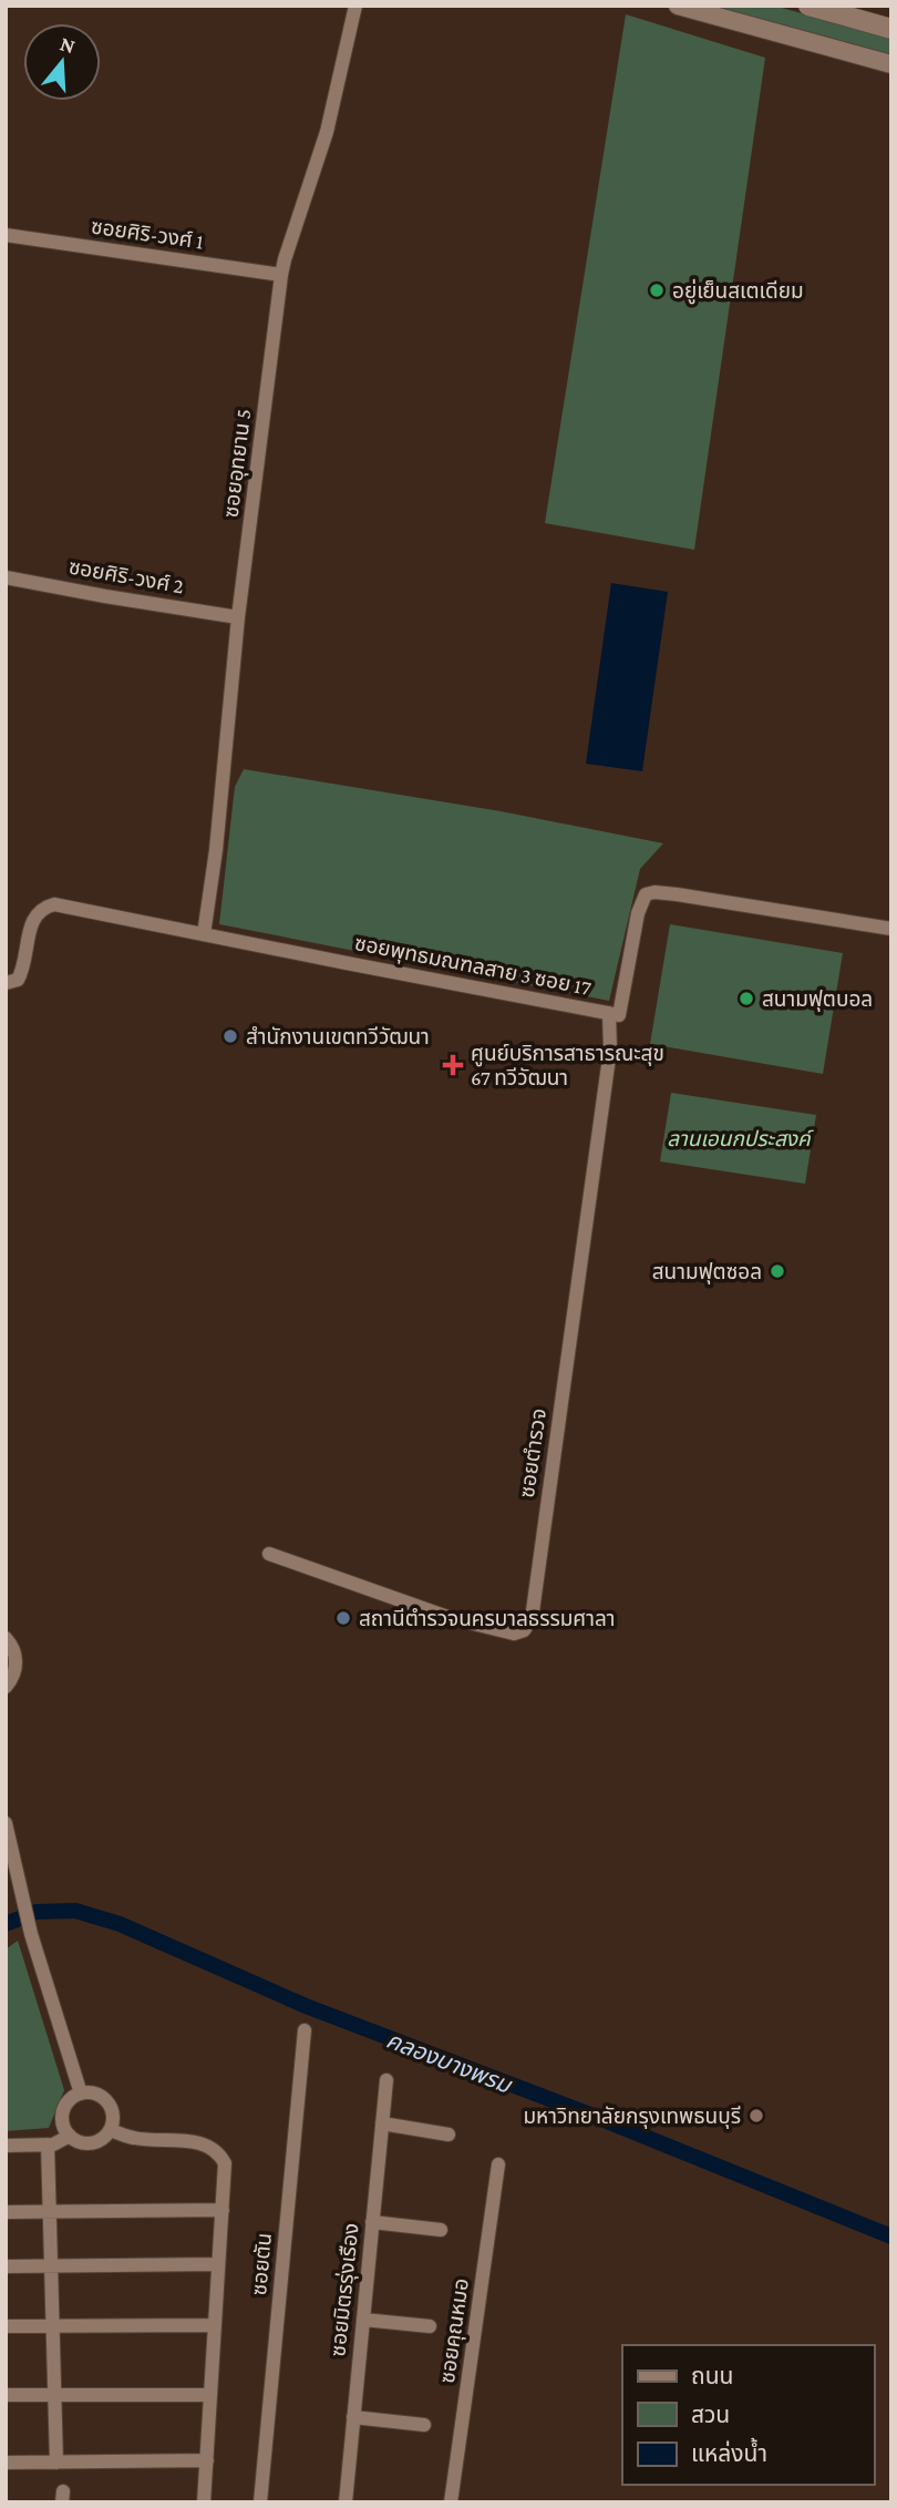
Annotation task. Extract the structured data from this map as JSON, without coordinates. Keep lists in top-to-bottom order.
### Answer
{
  "streets": {
    "street": [
      "ซอยศิริ-วงศ์ 1",
      "ซอยอุทยาน 5",
      "ซอยศิริ-วงศ์ 2",
      "ซอยพุทธมณฑลสาย 3 ซอย 17",
      "ซอยตำรวจ",
      "ซอยตัน",
      "ซอยมิตรรุ่งเรือง",
      "ซอยคุณหมอ"
    ]
  },
  "crossings": [
    ["ซอยศิริ-วงศ์ 1", "ซอยอุทยาน 5"],
    ["ซอยอุทยาน 5", "ซอยศิริ-วงศ์ 2"],
    ["ซอยอุทยาน 5", "ซอยพุทธมณฑลสาย 3 ซอย 17"],
    ["ซอยพุทธมณฑลสาย 3 ซอย 17", "ซอยตำรวจ"]
  ],
  "water": ["คลองบางพรม"],
  "parks": ["ลานเอนกประสงค์"],
  "places": {
    "other": [
      "อยู่เย็นสเตเดียม",
      "สนามฟุตบอล",
      "สำนักงานเขตทวีวัฒนา",
      "สนามฟุตซอล",
      "สถานีตำรวจนครบาลธรรมศาลา",
      "มหาวิทยาลัยกรุงเทพธนบุรี"
    ],
    "health": ["ศูนย์บริการสาธารณะสุข 67 ทวีวัฒนา"]
  },
  "legend": ["ถนน", "สวน", "แหล่งน้ำ"],
  "north": "top"
}
